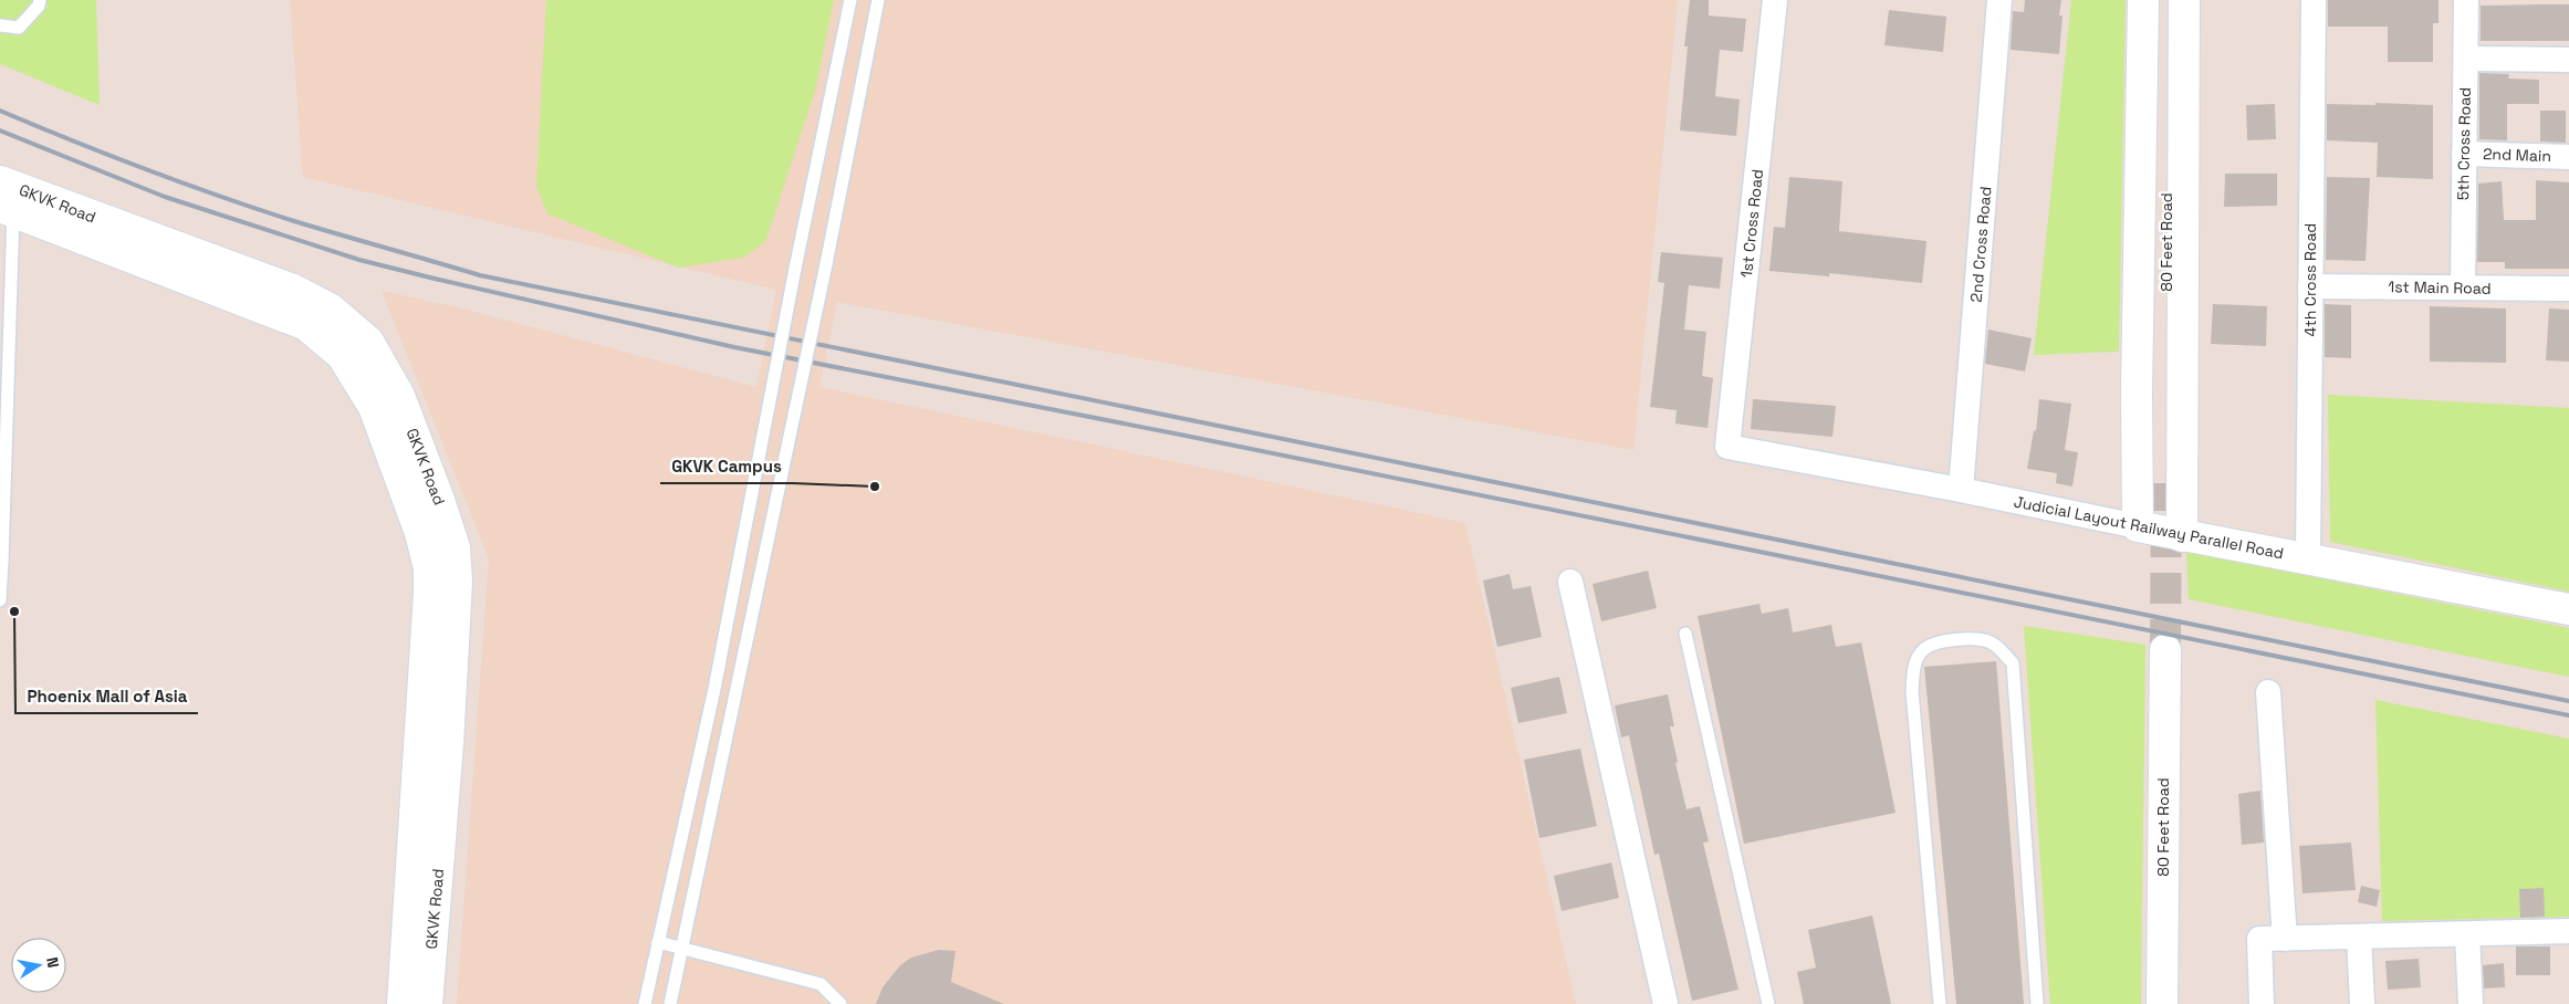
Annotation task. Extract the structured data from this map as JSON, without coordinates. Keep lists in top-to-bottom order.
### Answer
{
  "streets": {
    "street": [
      "5th Cross Road",
      "2nd Main",
      "GKVK Road",
      "1st Cross Road",
      "80 Feet Road",
      "2nd Cross Road",
      "4th Cross Road",
      "1st Main Road",
      "Judicial Layout Railway Parallel Road"
    ]
  },
  "crossings": [
    ["5th Cross Road", "2nd Main"],
    ["5th Cross Road", "1st Main Road"],
    ["1st Cross Road", "Judicial Layout Railway Parallel Road"],
    ["2nd Cross Road", "Judicial Layout Railway Parallel Road"],
    ["4th Cross Road", "1st Main Road"],
    ["4th Cross Road", "Judicial Layout Railway Parallel Road"]
  ],
  "places": ["GKVK Campus", "Phoenix Mall of Asia"],
  "north": "right"
}
